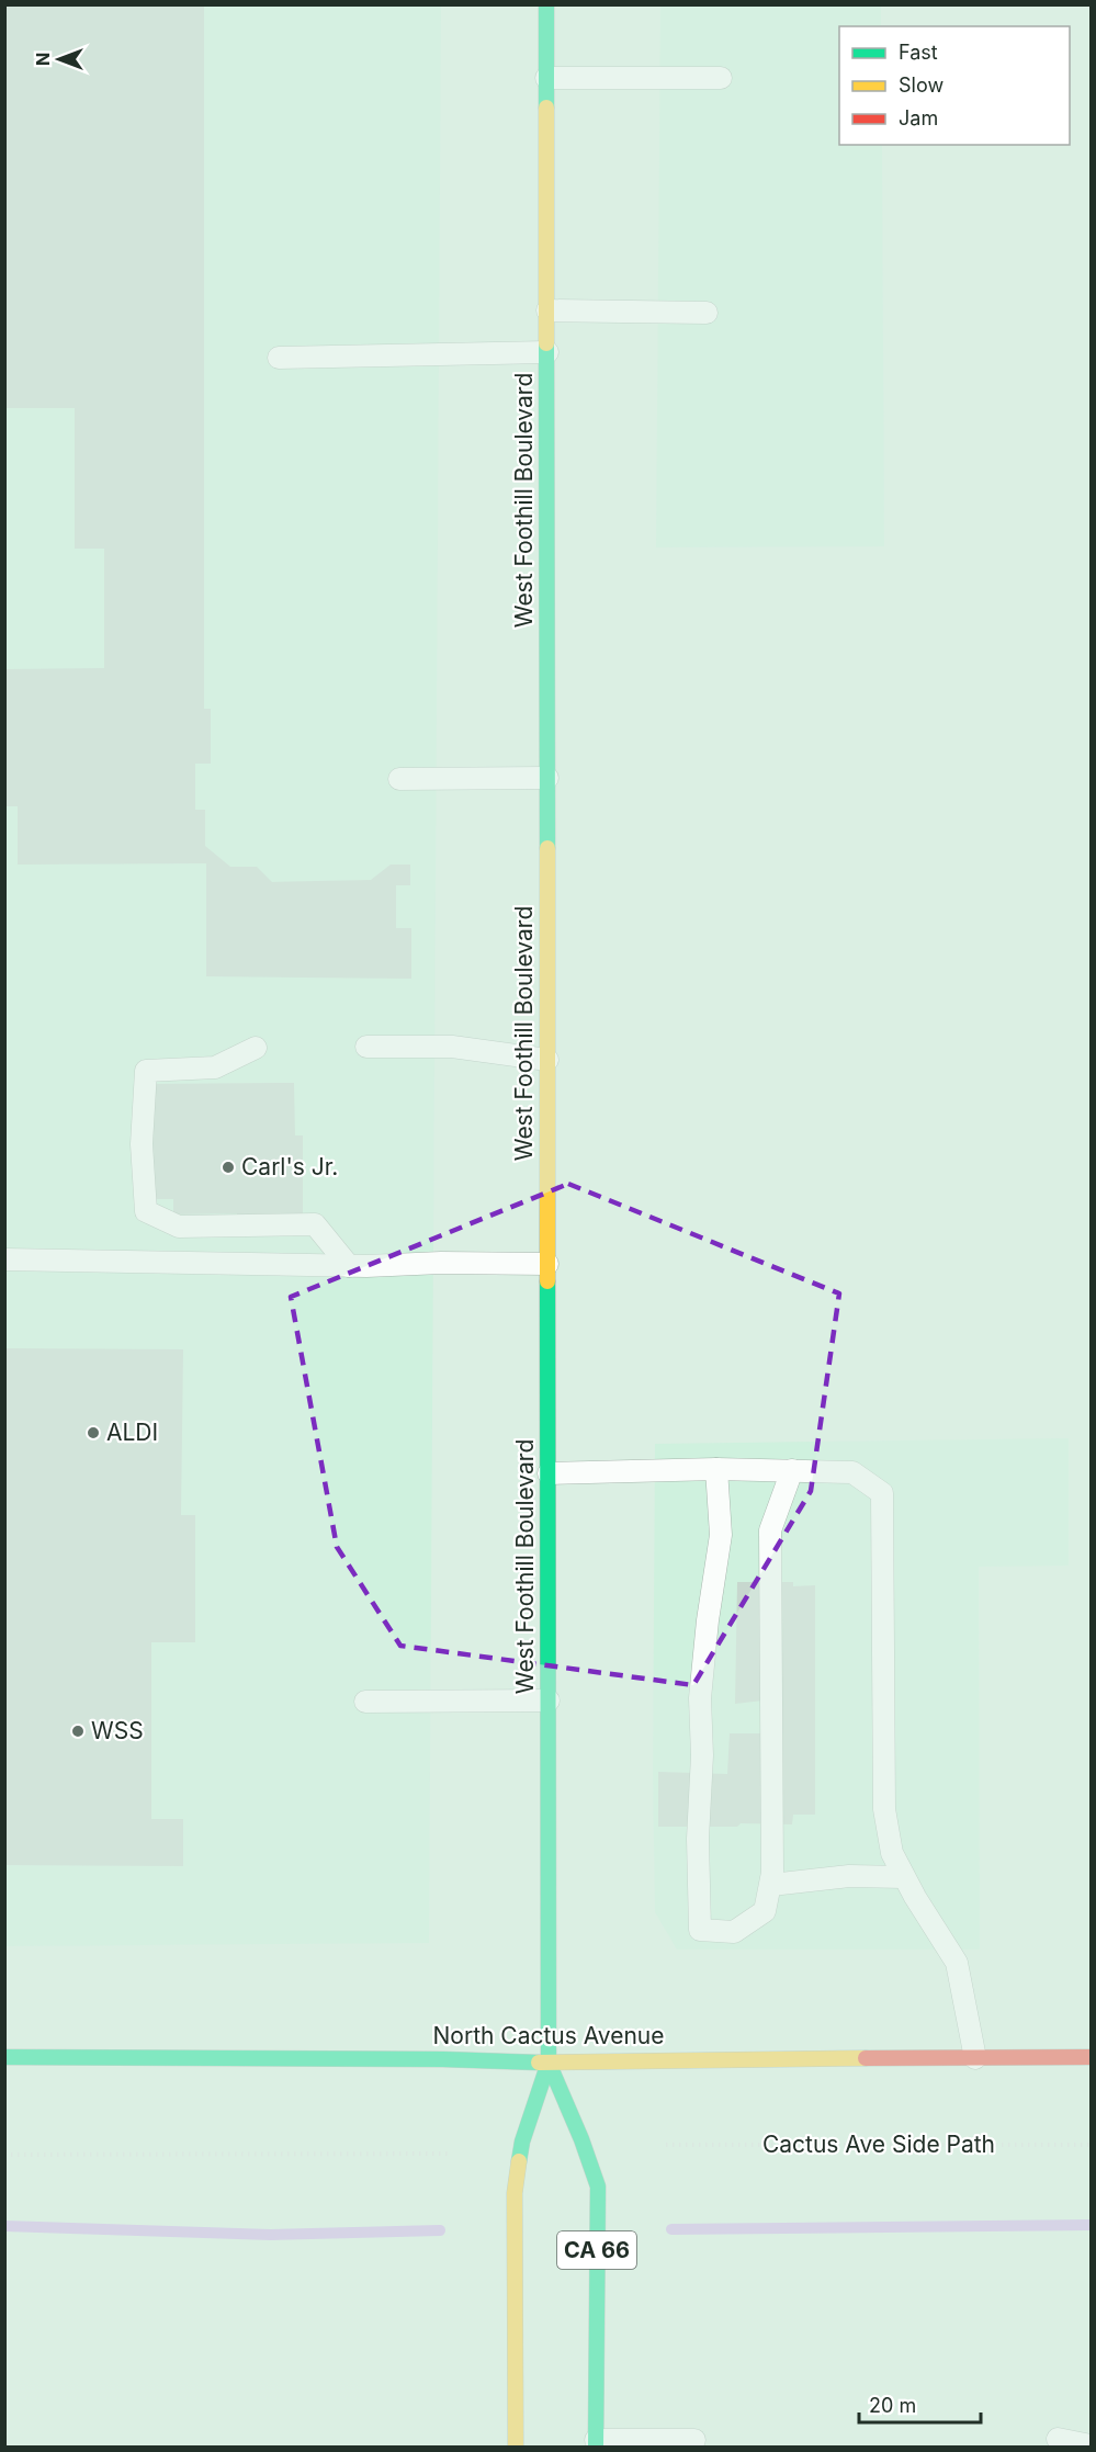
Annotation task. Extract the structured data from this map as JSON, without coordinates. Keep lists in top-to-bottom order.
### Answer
{
  "streets": {
    "main road": ["West Foothill Boulevard", "North Cactus Avenue", "CA 66"],
    "path": ["Cactus Ave Side Path"]
  },
  "crossings": [
    ["West Foothill Boulevard", "North Cactus Avenue"]
  ],
  "places": ["Carl's Jr.", "ALDI", "WSS"],
  "legend": ["Fast", "Slow", "Jam"],
  "scale_bar": "20 m",
  "north": "left"
}
